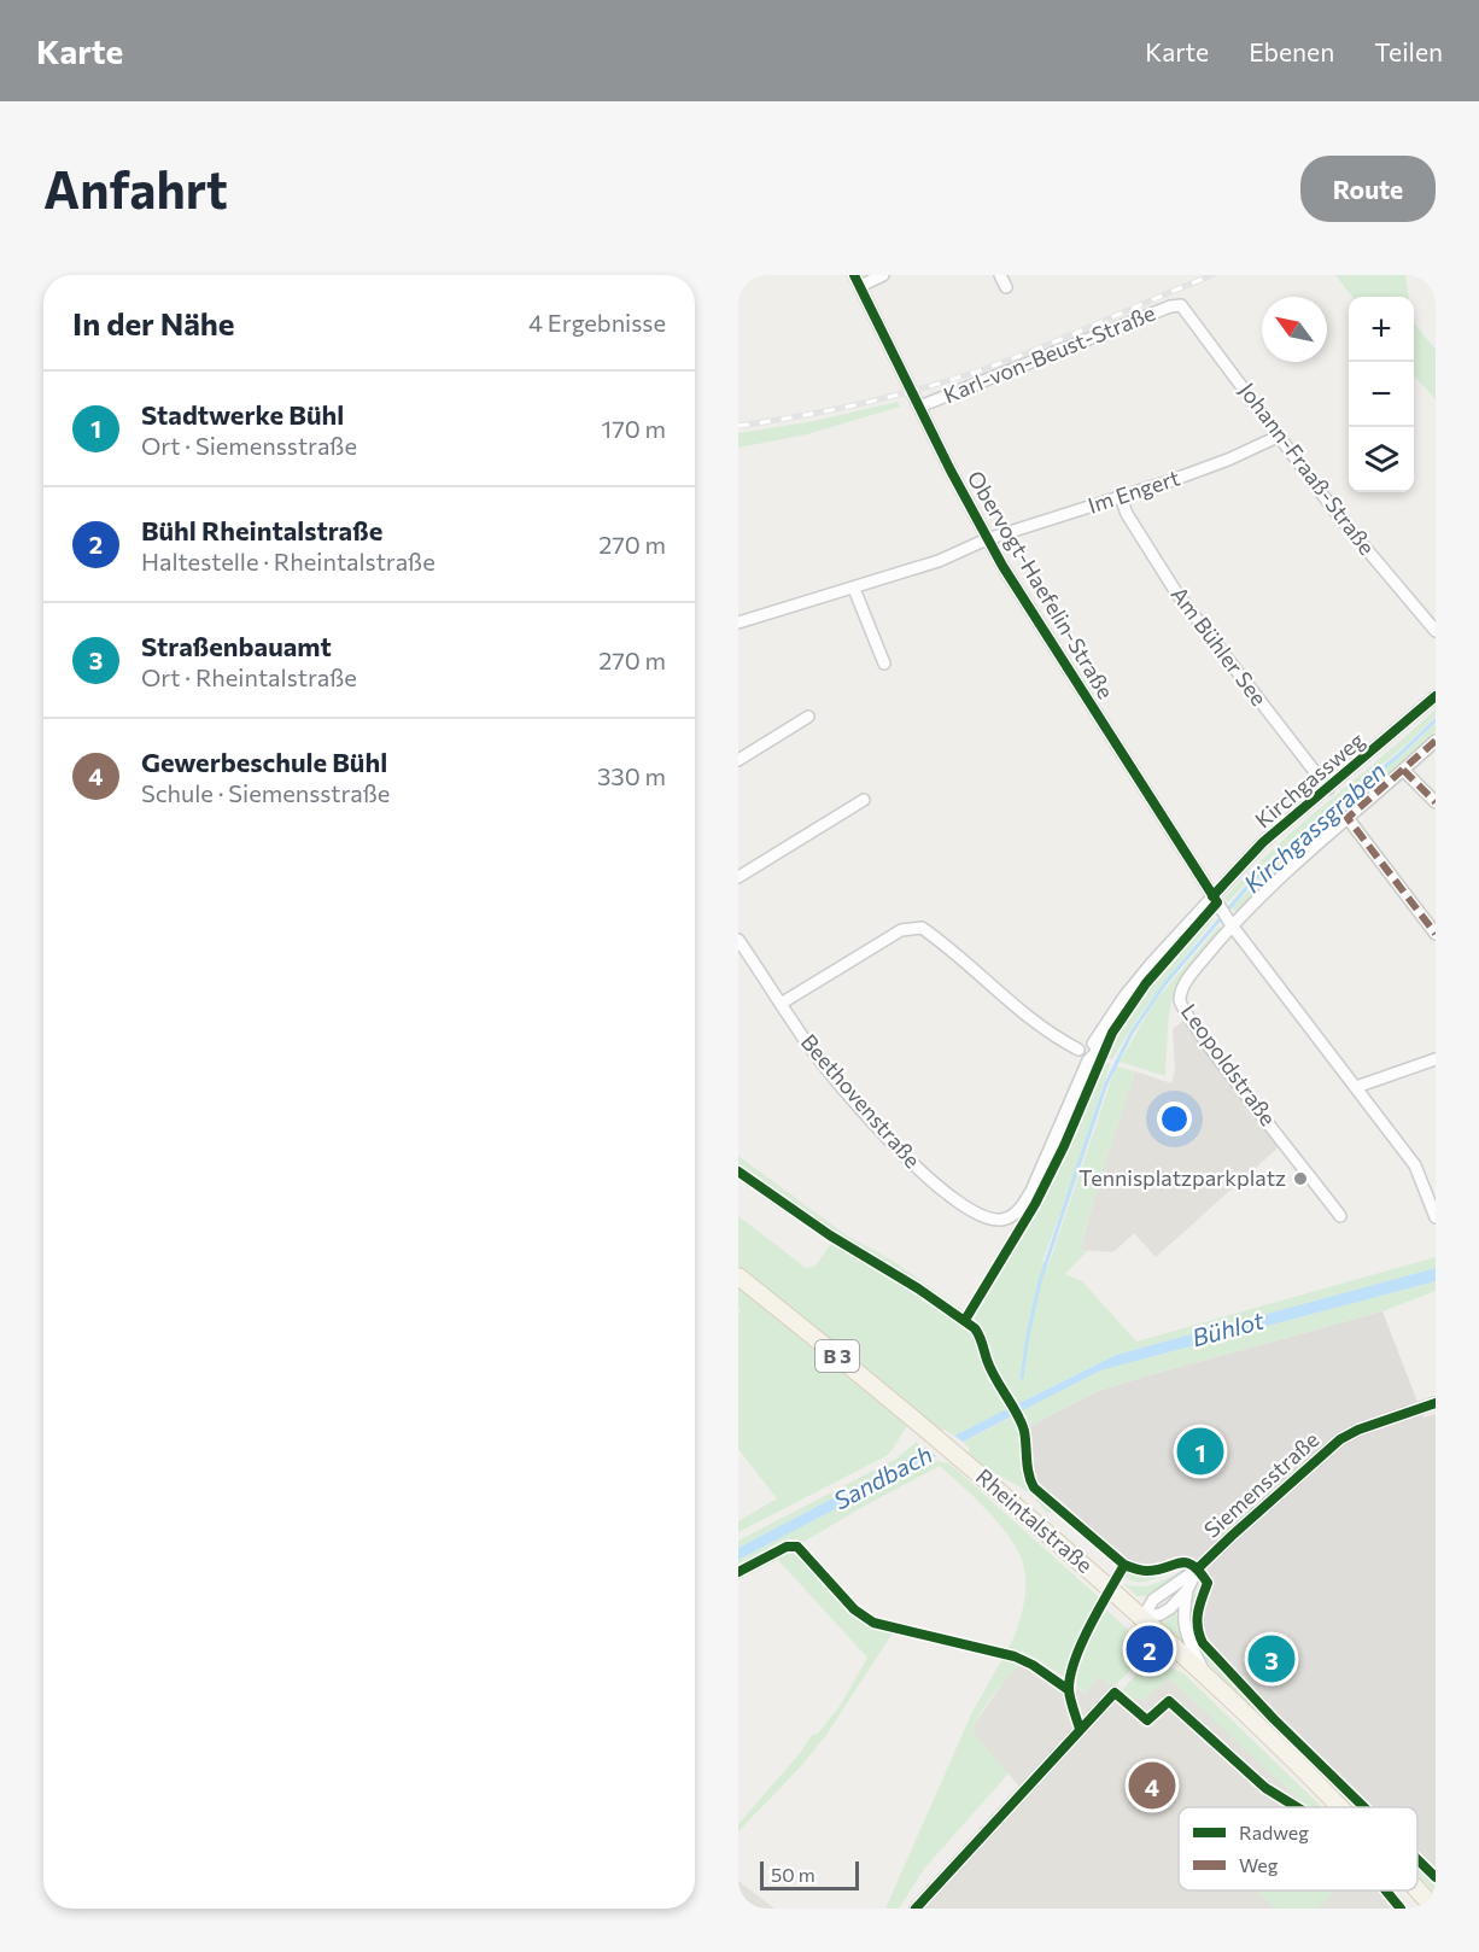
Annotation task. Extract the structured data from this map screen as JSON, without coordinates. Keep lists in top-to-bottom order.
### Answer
{
  "streets": {
    "main road": ["B 3", "Rheintalstraße"],
    "street": [
      "Karl-von-Beust-Straße",
      "Johann-Fraaß-Straße",
      "Im Engert",
      "Obervogt-Haefelin-Straße",
      "Am Bühler See",
      "Kirchgassweg",
      "Leopoldstraße",
      "Beethovenstraße",
      "Siemensstraße"
    ]
  },
  "crossings": [
    ["Karl-von-Beust-Straße", "Johann-Fraaß-Straße"],
    ["Karl-von-Beust-Straße", "Obervogt-Haefelin-Straße"],
    ["Johann-Fraaß-Straße", "Im Engert"],
    ["Im Engert", "Obervogt-Haefelin-Straße"],
    ["Im Engert", "Am Bühler See"],
    ["Obervogt-Haefelin-Straße", "Kirchgassweg"],
    ["Obervogt-Haefelin-Straße", "Leopoldstraße"],
    ["Am Bühler See", "Kirchgassweg"],
    ["Kirchgassweg", "Beethovenstraße"],
    ["Siemensstraße", "Rheintalstraße"]
  ],
  "water": ["Kirchgassgraben", "Bühlot", "Sandbach"],
  "places": ["Tennisplatzparkplatz"],
  "legend": ["Radweg", "Weg"],
  "scale_bar": "50 m",
  "north": "top left",
  "page": {
    "header": "Karte",
    "nav": ["Karte", "Ebenen", "Teilen"],
    "buttons": "Route",
    "title": "Anfahrt",
    "heading": ["In der Nähe", "4 Ergebnisse"],
    "map_buttons": ["+", "−"],
    "list": [
      {
        "mark": "1",
        "name": "Stadtwerke Bühl",
        "note": "Ort · Siemensstraße",
        "value": "170 m"
      },
      {
        "mark": "2",
        "name": "Bühl Rheintalstraße",
        "note": "Haltestelle · Rheintalstraße",
        "value": "270 m"
      },
      {
        "mark": "3",
        "name": "Straßenbauamt",
        "note": "Ort · Rheintalstraße",
        "value": "270 m"
      },
      {
        "mark": "4",
        "name": "Gewerbeschule Bühl",
        "note": "Schule · Siemensstraße",
        "value": "330 m"
      }
    ],
    "pins": [
      "1",
      "2",
      "3",
      "4"
    ],
    "scale": "50 m"
  }
}
